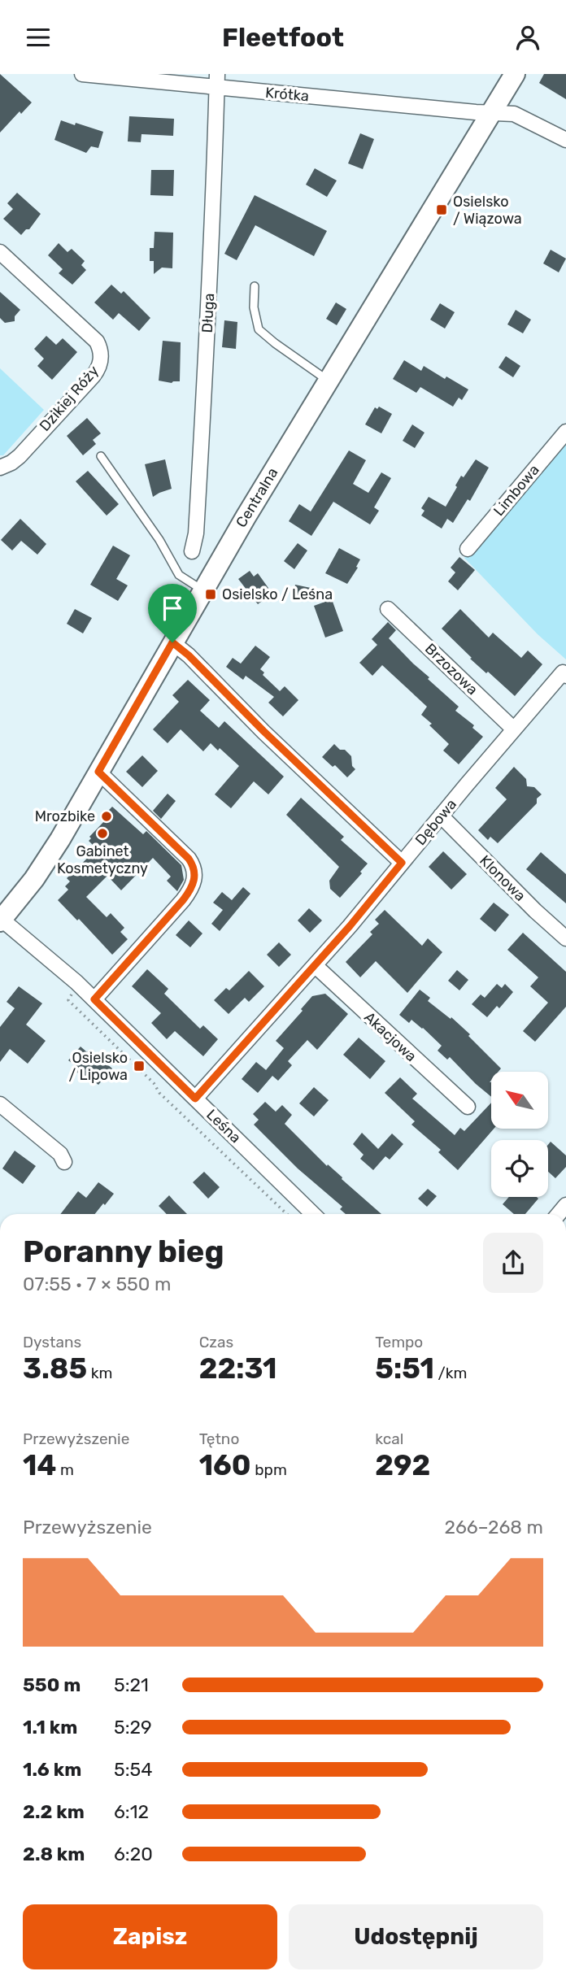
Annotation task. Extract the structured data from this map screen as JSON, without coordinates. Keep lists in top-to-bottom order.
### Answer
{
  "streets": {
    "street": [
      "Krótka",
      "Długa",
      "Dzikiej Róży",
      "Limbowa",
      "Centralna",
      "Brzozowa",
      "Dębowa",
      "Klonowa",
      "Akacjowa",
      "Leśna"
    ]
  },
  "crossings": [
    ["Krótka", "Długa"],
    ["Krótka", "Centralna"],
    ["Centralna", "Leśna"],
    ["Brzozowa", "Dębowa"],
    ["Dębowa", "Klonowa"],
    ["Dębowa", "Akacjowa"],
    ["Dębowa", "Leśna"]
  ],
  "places": {
    "transit": ["Osielsko / Wiązowa", "Osielsko / Leśna", "Osielsko / Lipowa"],
    "other": ["Mrozbike", "Gabinet Kosmetyczny"]
  },
  "north": "top left",
  "page": {
    "header": "Fleetfoot",
    "heading": ["Poranny bieg", "07:55 · 7 × 550 m"],
    "stats": [
      ["Dystans", "3.85 km"],
      ["Czas", "22:31"],
      ["Tempo", "5:51 /km"],
      ["Przewyższenie", "14 m"],
      ["Tętno", "160 bpm"],
      ["kcal", "292"]
    ],
    "chart": ["Przewyższenie", "266–268 m"],
    "list": [
      {
        "name": "550 m",
        "note": "5:21"
      },
      {
        "name": "1.1 km",
        "note": "5:29"
      },
      {
        "name": "1.6 km",
        "note": "5:54"
      },
      {
        "name": "2.2 km",
        "note": "6:12"
      },
      {
        "name": "2.8 km",
        "note": "6:20"
      }
    ],
    "buttons": ["Zapisz", "Udostępnij"]
  }
}
